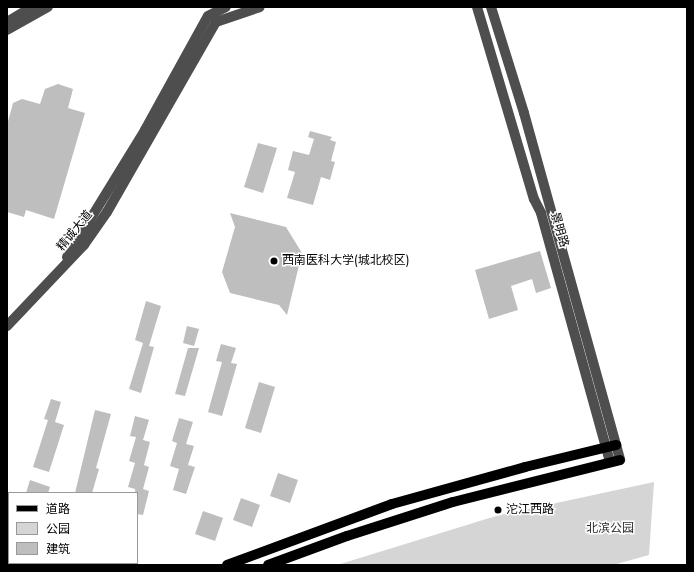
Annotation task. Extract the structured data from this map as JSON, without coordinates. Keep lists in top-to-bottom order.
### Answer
{
  "streets": {
    "street": ["景明路", "精诚大道"]
  },
  "parks": ["北滨公园"],
  "places": ["西南医科大学(城北校区)", "沱江西路"],
  "legend": ["道路", "公园", "建筑"]
}
